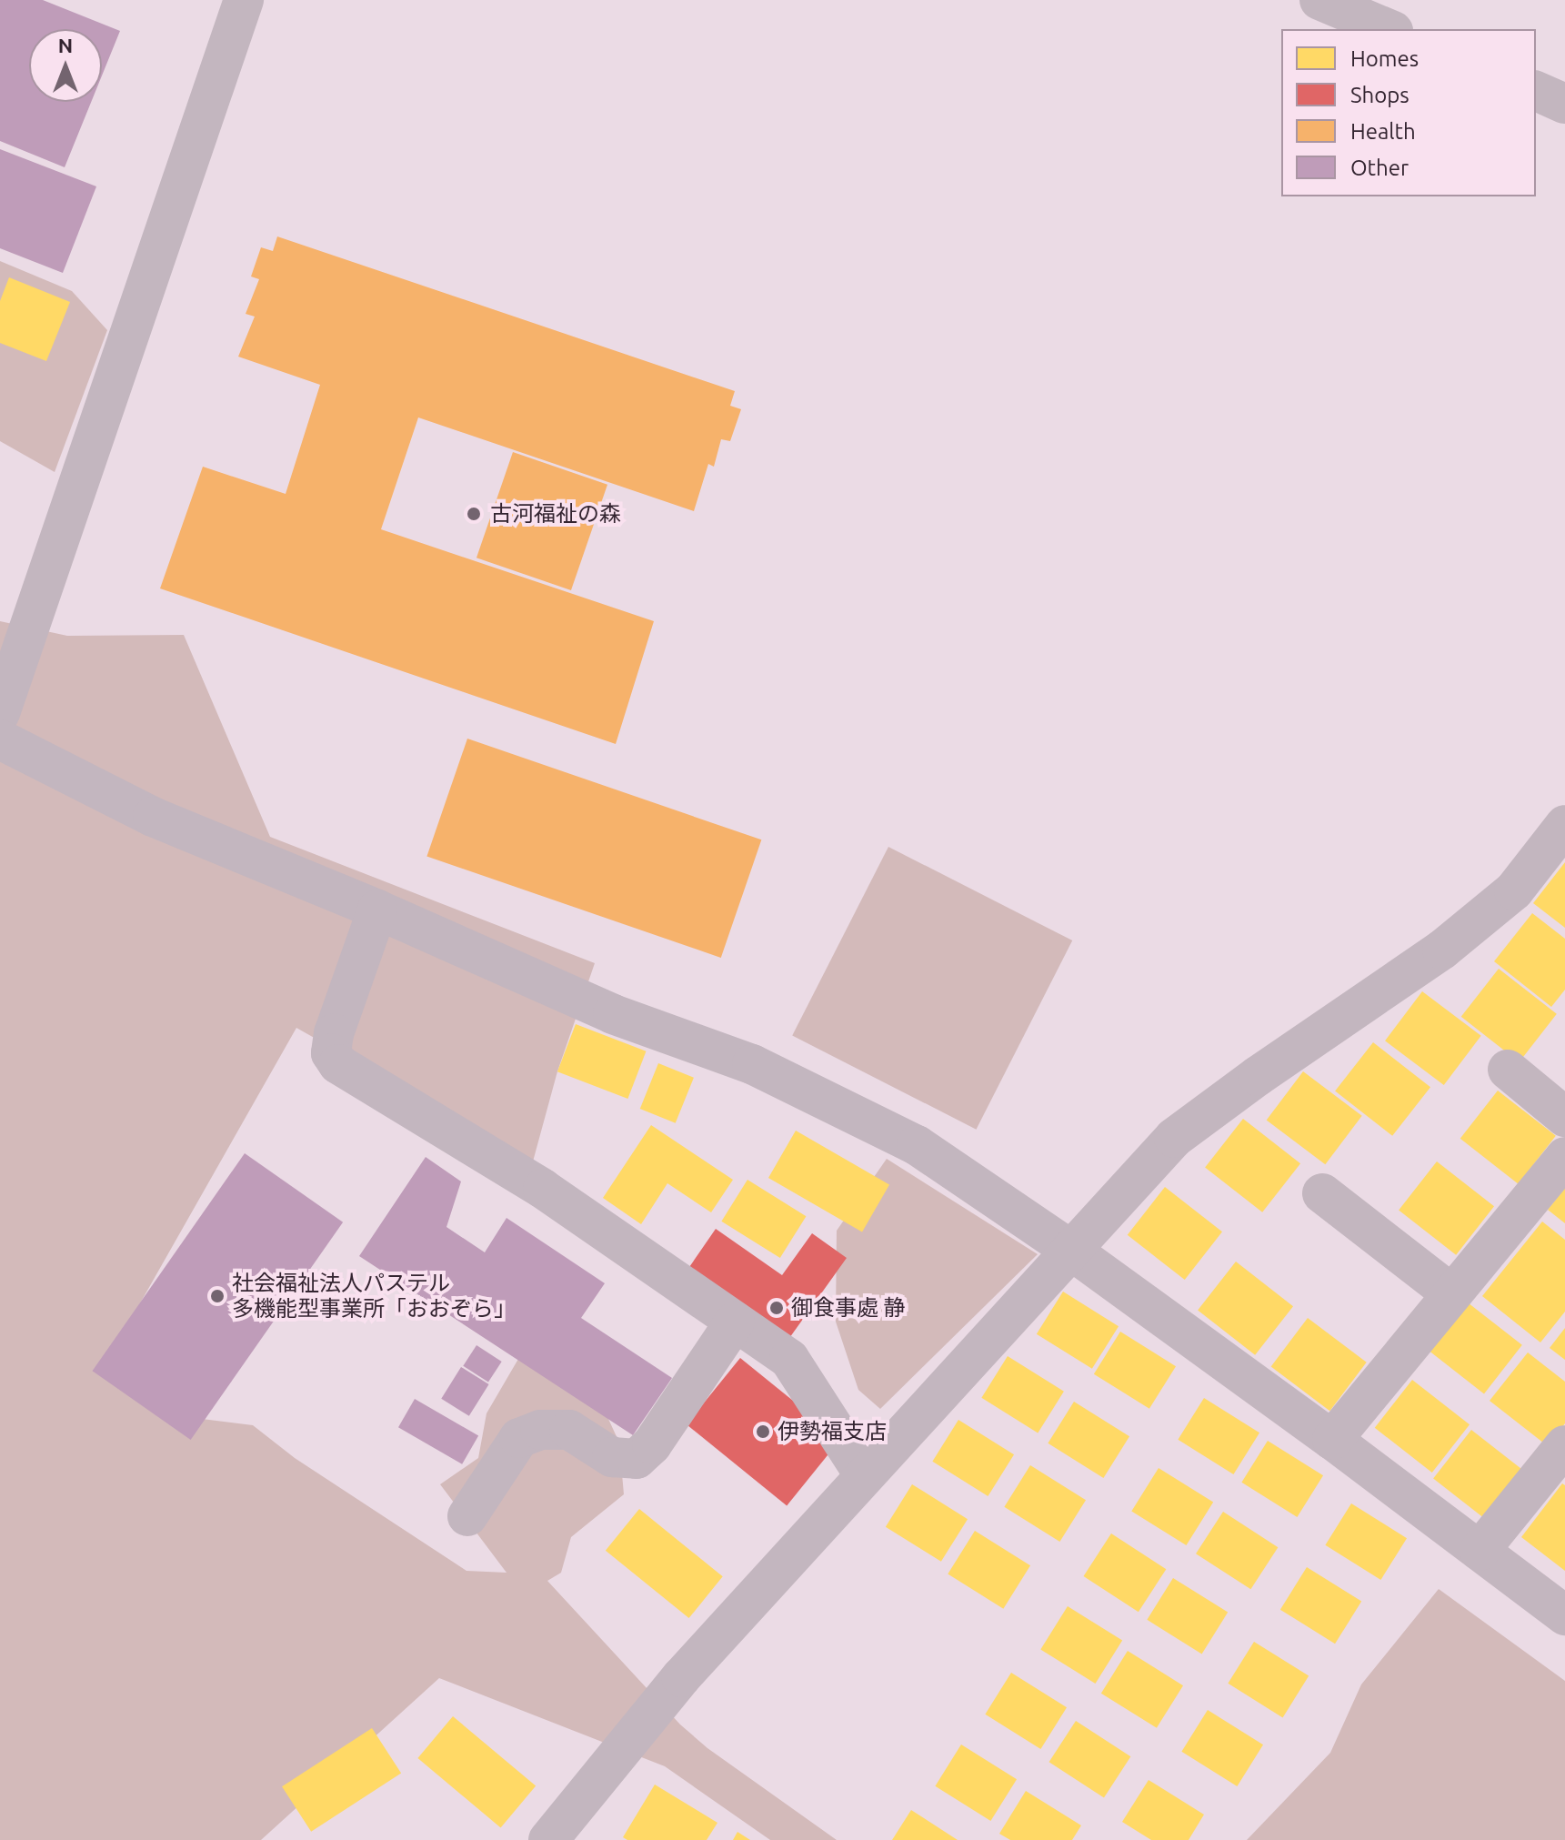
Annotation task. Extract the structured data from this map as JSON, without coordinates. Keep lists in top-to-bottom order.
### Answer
{
  "places": [
    "古河福祉の森",
    "社会福祉法人パステル 多機能型事業所「おおぞら」",
    "御食事處 静",
    "伊勢福支店"
  ],
  "legend": [
    "Homes",
    "Shops",
    "Health",
    "Other"
  ],
  "north": "top"
}
